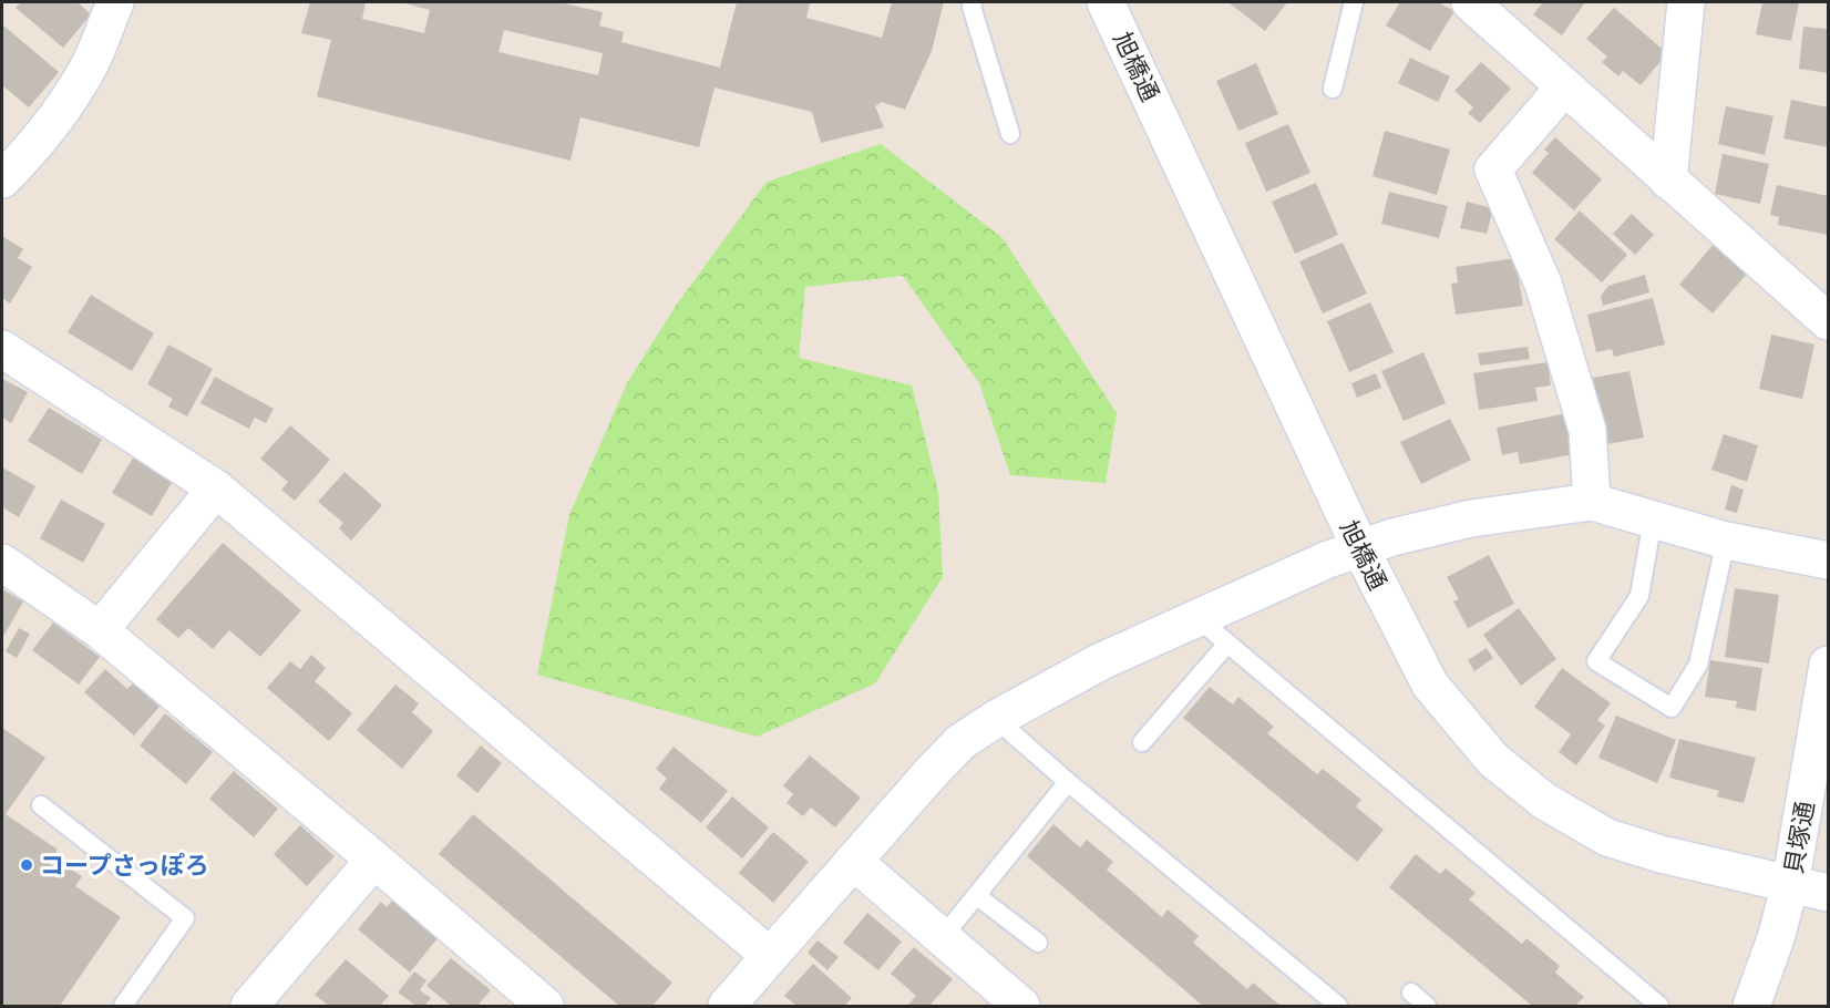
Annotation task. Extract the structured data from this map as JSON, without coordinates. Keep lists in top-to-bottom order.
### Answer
{
  "streets": {
    "street": ["旭橋通", "貝塚通"]
  },
  "crossings": [
    ["旭橋通", "貝塚通"]
  ],
  "places": ["コープさっぽろ"]
}
